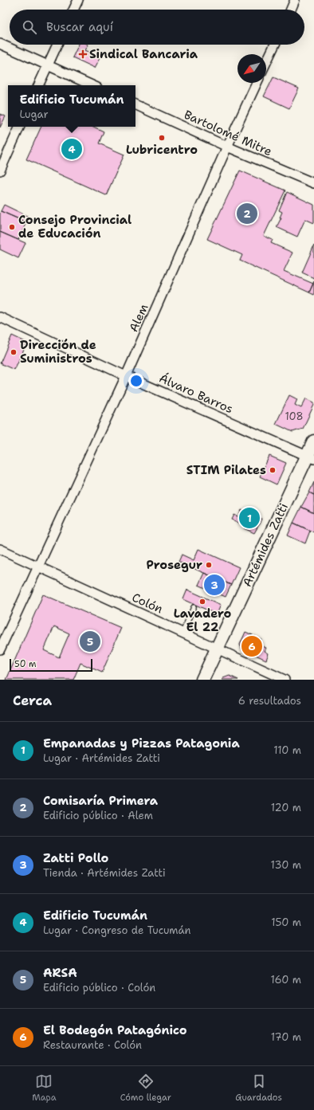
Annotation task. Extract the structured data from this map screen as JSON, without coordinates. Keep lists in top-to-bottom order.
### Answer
{
  "streets": {
    "main road": ["Artémides Zatti"],
    "street": [
      "Bartolomé Mitre",
      "Alem",
      "Álvaro Barros",
      "Colón"
    ]
  },
  "crossings": [
    ["Bartolomé Mitre", "Alem"],
    ["Alem", "Álvaro Barros"],
    ["Alem", "Colón"],
    ["Álvaro Barros", "Artémides Zatti"],
    ["Artémides Zatti", "Colón"]
  ],
  "places": {
    "health": ["Sindical Bancaria"],
    "other": [
      "Lubricentro",
      "Consejo Provincial de Educación",
      "Dirección de Suministros",
      "STIM Pilates",
      "Prosegur",
      "Lavadero El 22"
    ]
  },
  "house_numbers": ["108"],
  "scale_bar": "50 m",
  "north": "bottom left",
  "page": {
    "search": "Buscar aquí",
    "popup": ["Edificio Tucumán", "Lugar"],
    "pins": [
      "4",
      "2",
      "1",
      "3",
      "5",
      "6"
    ],
    "scale": "50 m",
    "heading": ["Cerca", "6 resultados"],
    "list": [
      {
        "mark": "1",
        "name": "Empanadas y Pizzas Patagonia",
        "note": "Lugar · Artémides Zatti",
        "value": "110 m"
      },
      {
        "mark": "2",
        "name": "Comisaría Primera",
        "note": "Edificio público · Alem",
        "value": "120 m"
      },
      {
        "mark": "3",
        "name": "Zatti Pollo",
        "note": "Tienda · Artémides Zatti",
        "value": "130 m"
      },
      {
        "mark": "4",
        "name": "Edificio Tucumán",
        "note": "Lugar · Congreso de Tucumán",
        "value": "150 m"
      },
      {
        "mark": "5",
        "name": "ARSA",
        "note": "Edificio público · Colón",
        "value": "160 m"
      },
      {
        "mark": "6",
        "name": "El Bodegón Patagónico",
        "note": "Restaurante · Colón",
        "value": "170 m"
      }
    ],
    "nav": ["Mapa", "Cómo llegar", "Guardados"]
  }
}
